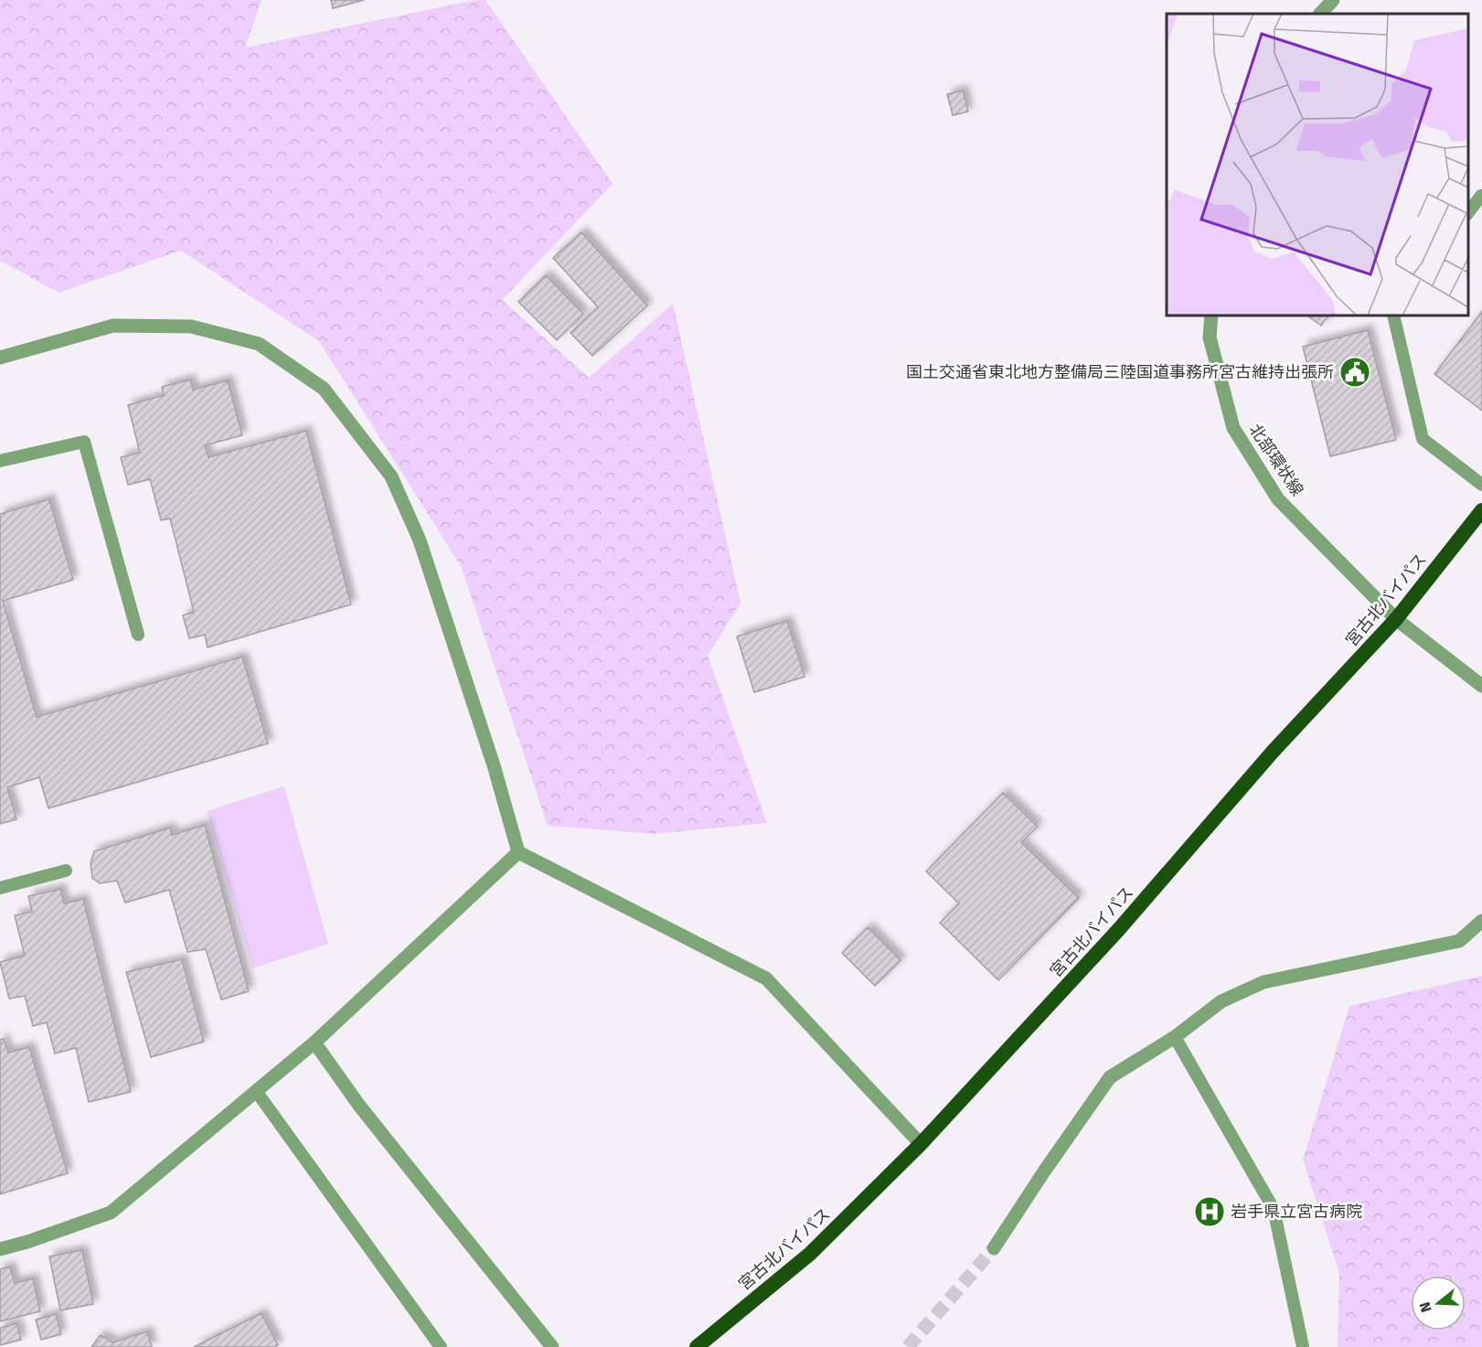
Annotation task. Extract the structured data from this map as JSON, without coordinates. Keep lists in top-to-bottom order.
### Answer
{
  "streets": {
    "highway": ["宮古北バイパス"],
    "street": ["北部環状線"]
  },
  "crossings": [
    ["北部環状線", "宮古北バイパス"]
  ],
  "places": {
    "public building": ["国土交通省東北地方整備局三陸国道事務所宮古維持出張所"],
    "hospital": ["岩手県立宮古病院"]
  },
  "north": "left"
}
